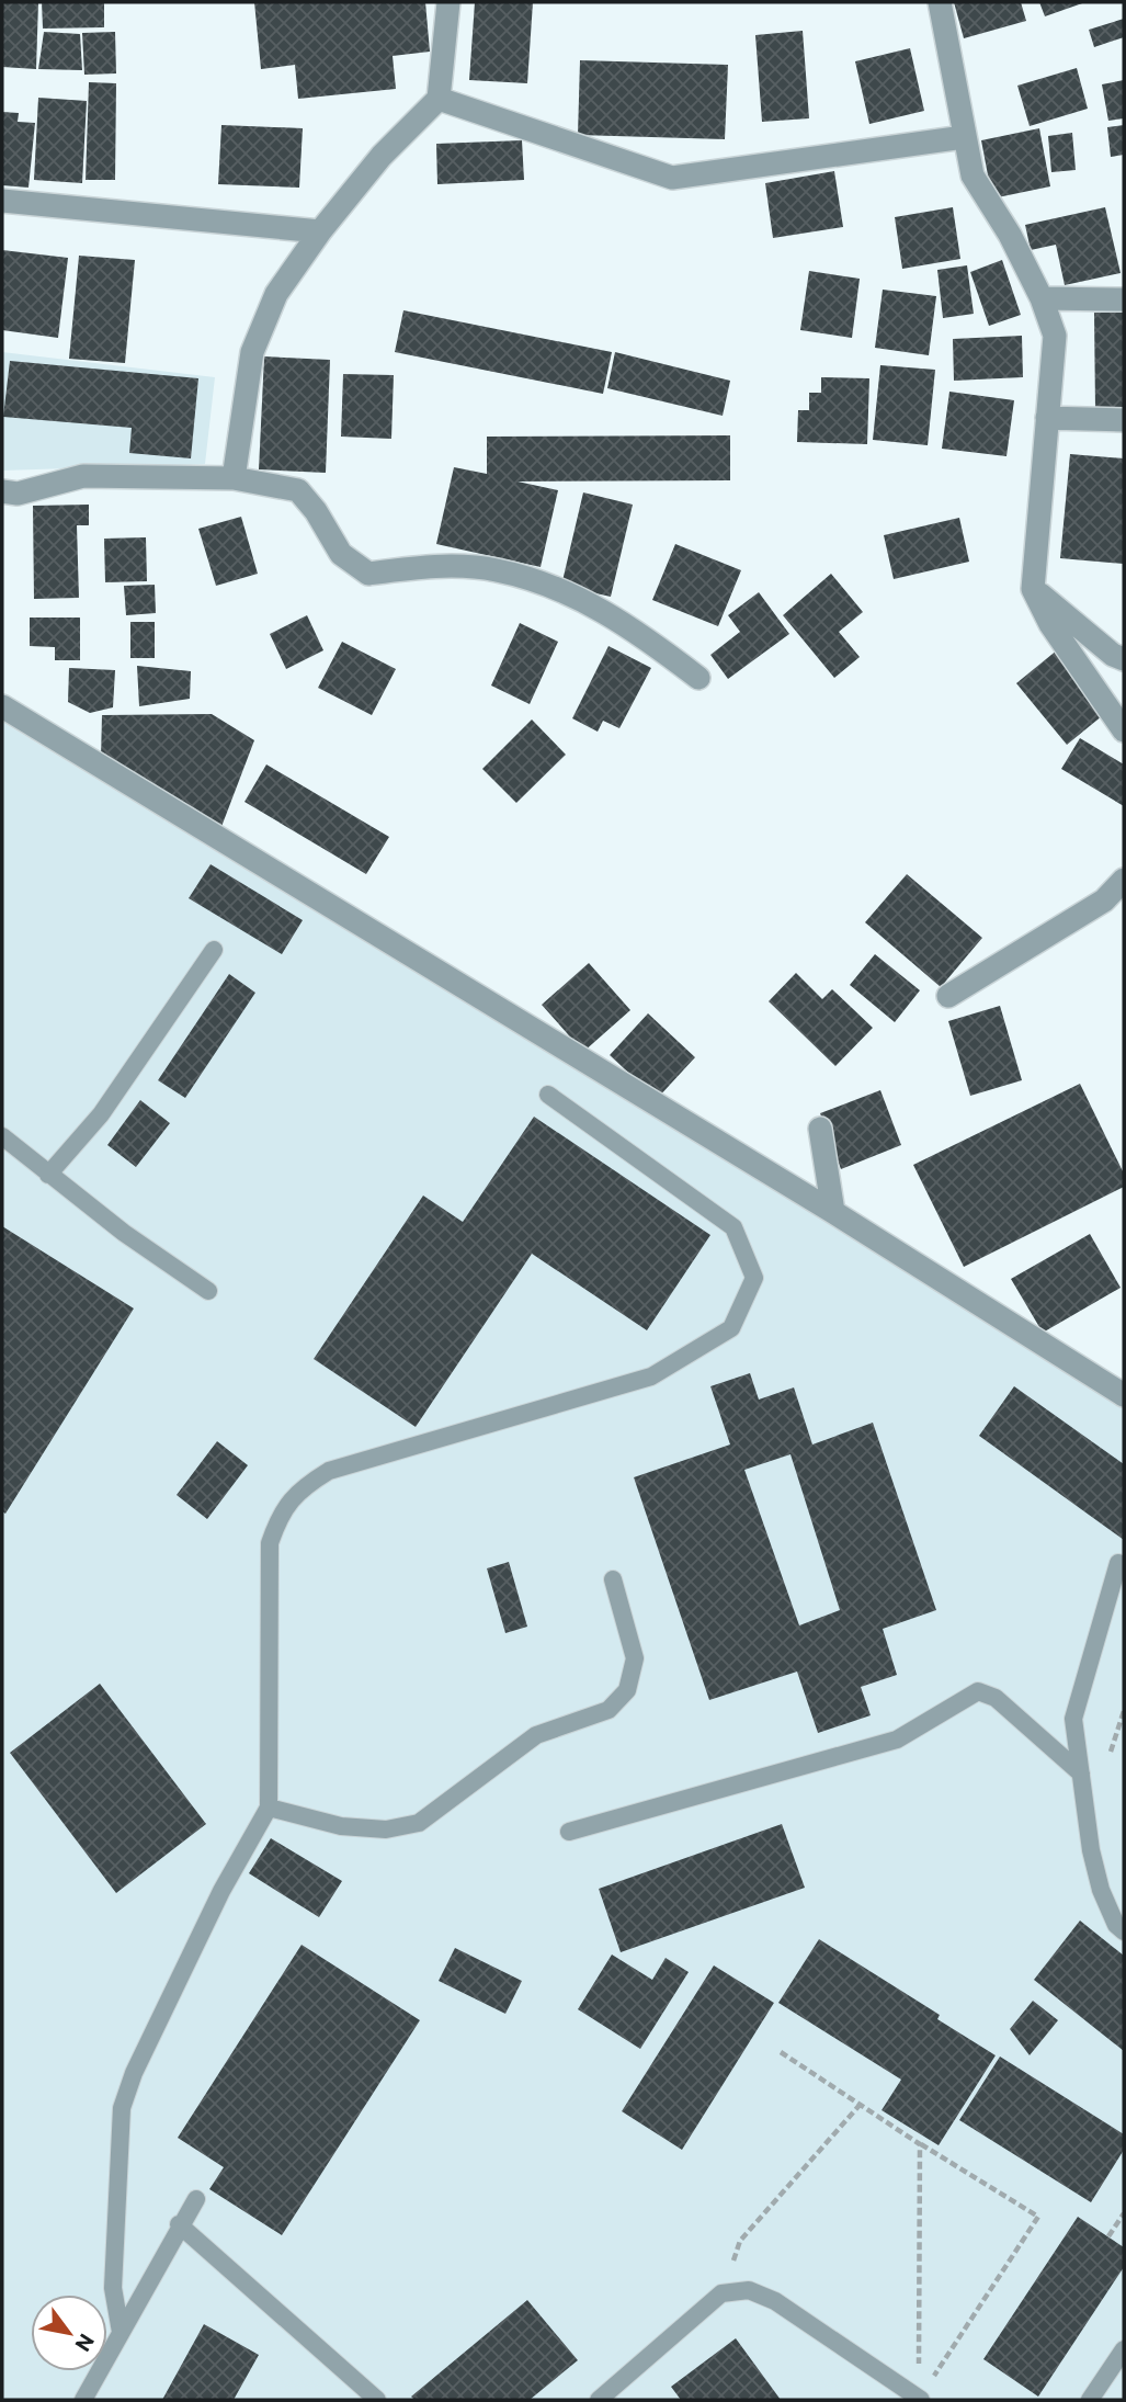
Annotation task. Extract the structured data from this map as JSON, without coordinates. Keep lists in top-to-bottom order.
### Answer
{
  "north": "bottom right"
}
